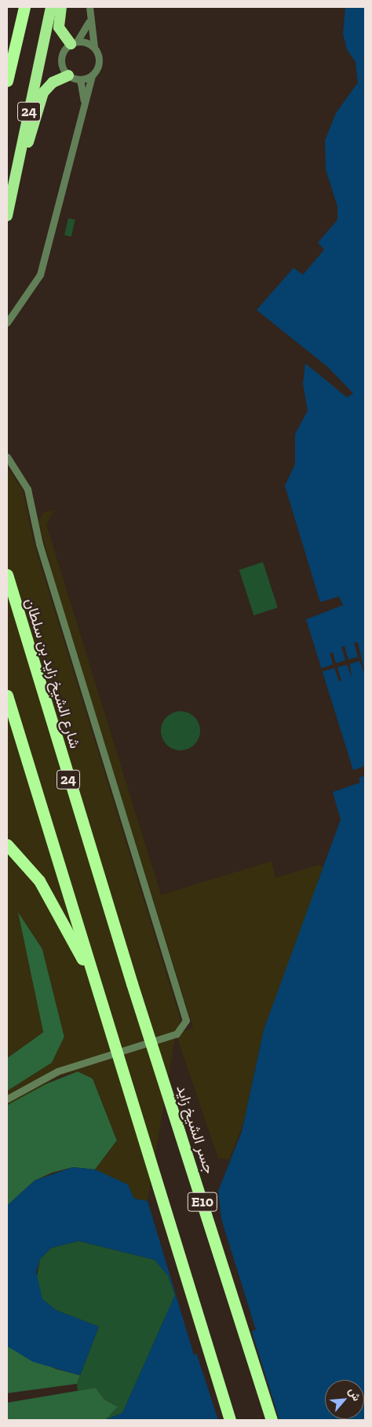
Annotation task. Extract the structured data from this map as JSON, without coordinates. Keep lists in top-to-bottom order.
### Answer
{
  "streets": {
    "highway": [
      "24",
      "شارع الشيخ زايد بن سلطان",
      "جسر الشيخ زايد",
      "E10"
    ]
  },
  "crossings": [
    ["24", "E10"],
    ["شارع الشيخ زايد بن سلطان", "جسر الشيخ زايد"]
  ],
  "north": "top right"
}
